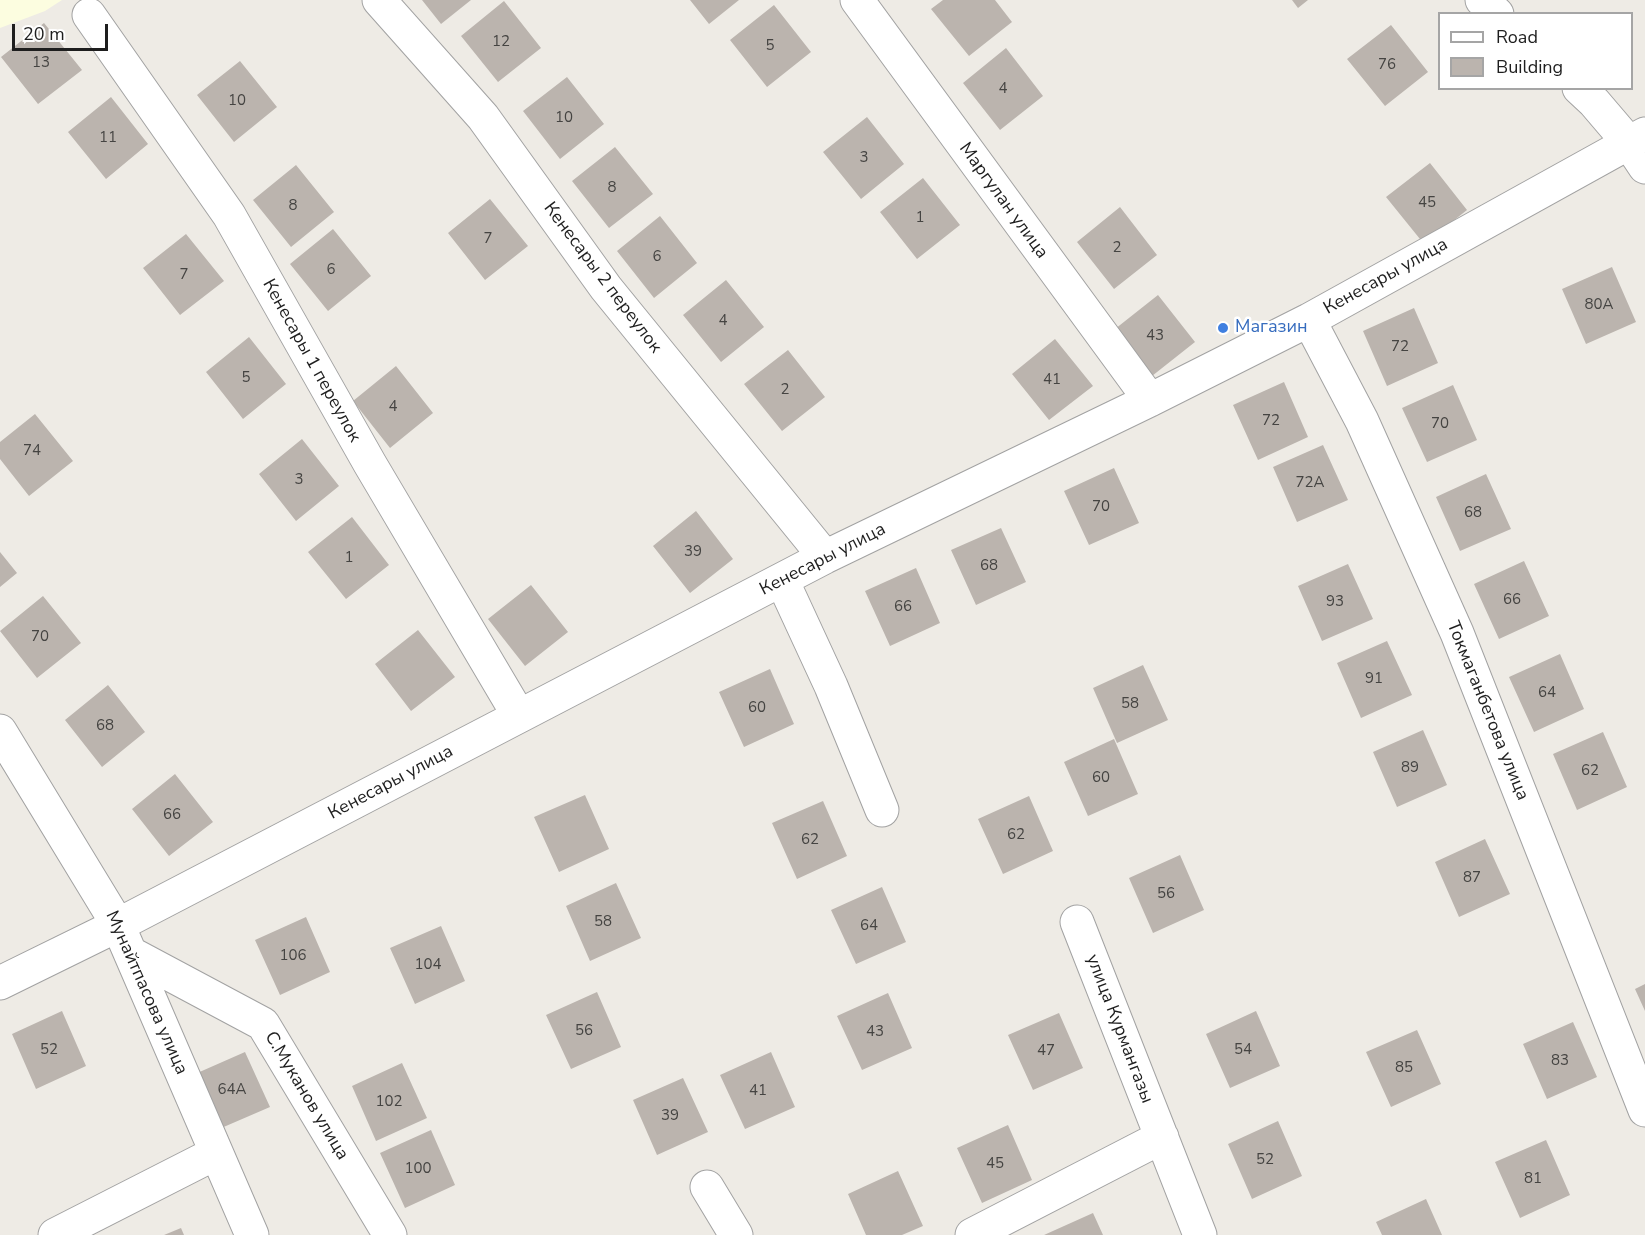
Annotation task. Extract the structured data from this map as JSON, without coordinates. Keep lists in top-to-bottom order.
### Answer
{
  "streets": {
    "street": [
      "Маргулан улица",
      "Кенесары улица",
      "Кенесары 2 переулок",
      "Кенесары 1 переулок",
      "Токмаганбетова улица",
      "Мунайтпасова улица",
      "улица Курмангазы",
      "С.Муканов улица"
    ]
  },
  "crossings": [
    ["Маргулан улица", "Кенесары улица"],
    ["Кенесары улица", "Кенесары 2 переулок"],
    ["Кенесары улица", "Кенесары 1 переулок"],
    ["Кенесары улица", "Токмаганбетова улица"],
    ["Кенесары улица", "Мунайтпасова улица"],
    ["Кенесары улица", "С.Муканов улица"],
    ["Мунайтпасова улица", "С.Муканов улица"]
  ],
  "places": ["Магазин"],
  "house_numbers": [
    "12",
    "5",
    "13",
    "76",
    "4",
    "10",
    "10",
    "11",
    "3",
    "8",
    "45",
    "8",
    "1",
    "7",
    "2",
    "6",
    "6",
    "7",
    "80А",
    "4",
    "43",
    "72",
    "5",
    "41",
    "2",
    "4",
    "72",
    "70",
    "74",
    "3",
    "72А",
    "70",
    "68",
    "39",
    "1",
    "68",
    "66",
    "93",
    "66",
    "70",
    "91",
    "64",
    "58",
    "60",
    "68",
    "89",
    "62",
    "60",
    "66",
    "62",
    "62",
    "87",
    "56",
    "58",
    "64",
    "106",
    "104",
    "56",
    "43",
    "52",
    "54",
    "47",
    "83",
    "85",
    "64А",
    "41",
    "102",
    "39",
    "52",
    "45",
    "100",
    "81"
  ],
  "legend": ["Road", "Building"],
  "scale_bar": "20 m"
}
